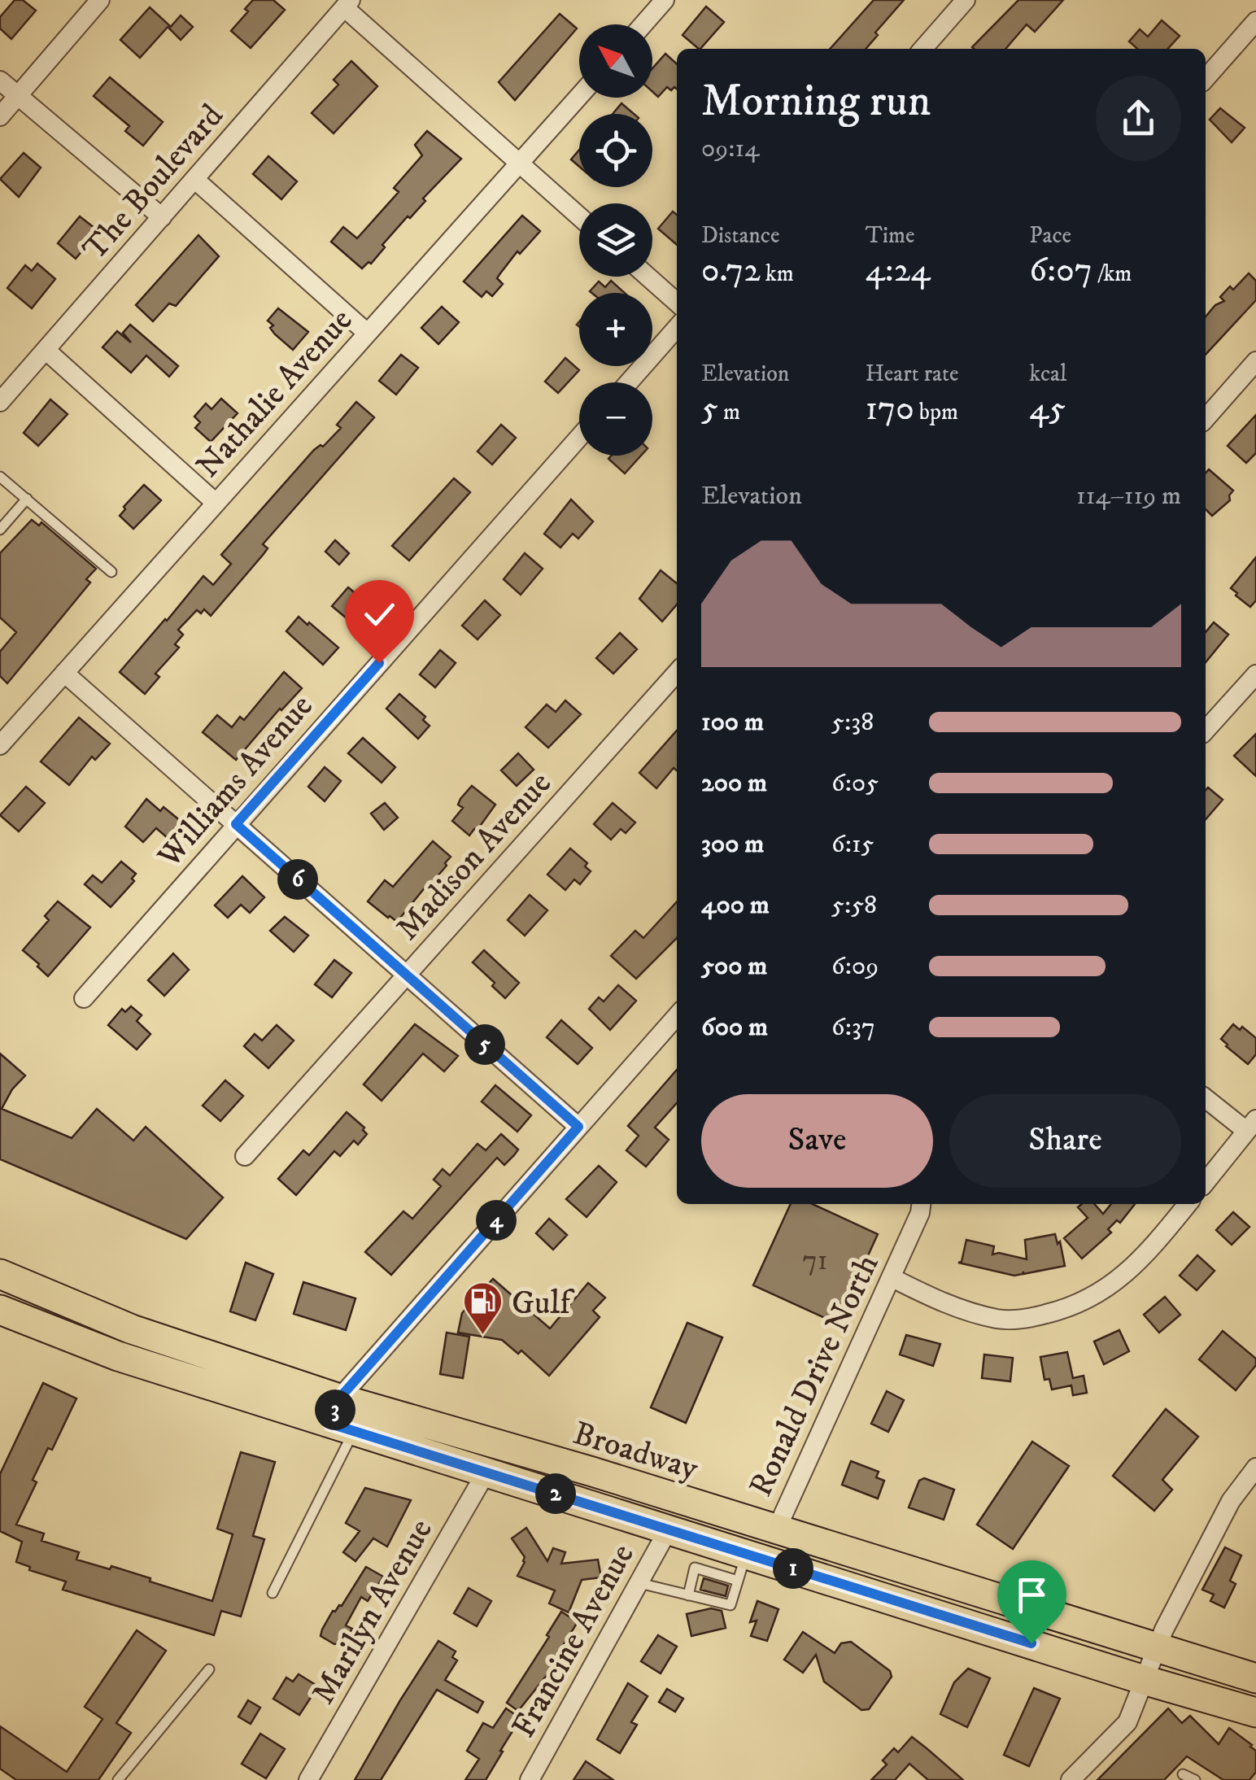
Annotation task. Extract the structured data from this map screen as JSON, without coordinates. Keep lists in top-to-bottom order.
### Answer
{
  "streets": {
    "main road": ["Broadway"],
    "street": [
      "The Boulevard",
      "Nathalie Avenue",
      "Williams Avenue",
      "Madison Avenue",
      "Ronald Drive North",
      "Marilyn Avenue",
      "Francine Avenue"
    ]
  },
  "crossings": [
    ["Ronald Drive North", "Broadway"],
    ["Broadway", "Marilyn Avenue"],
    ["Broadway", "Francine Avenue"]
  ],
  "places": {
    "fuel station": ["Gulf"]
  },
  "house_numbers": ["71"],
  "north": "top left",
  "page": {
    "map_buttons": ["+", "−"],
    "heading": ["Morning run", "09:14"],
    "stats": [
      ["Distance", "0.72 km"],
      ["Time", "4:24"],
      ["Pace", "6:07 /km"],
      ["Elevation", "5 m"],
      ["Heart rate", "170 bpm"],
      ["kcal", "45"]
    ],
    "chart": ["Elevation", "114–119 m"],
    "list": [
      {
        "name": "100 m",
        "note": "5:38"
      },
      {
        "name": "200 m",
        "note": "6:05"
      },
      {
        "name": "300 m",
        "note": "6:15"
      },
      {
        "name": "400 m",
        "note": "5:58"
      },
      {
        "name": "500 m",
        "note": "6:09"
      },
      {
        "name": "600 m",
        "note": "6:37"
      }
    ],
    "pins": [
      "6",
      "5",
      "4",
      "3",
      "2",
      "1"
    ],
    "buttons": ["Save", "Share"]
  }
}
